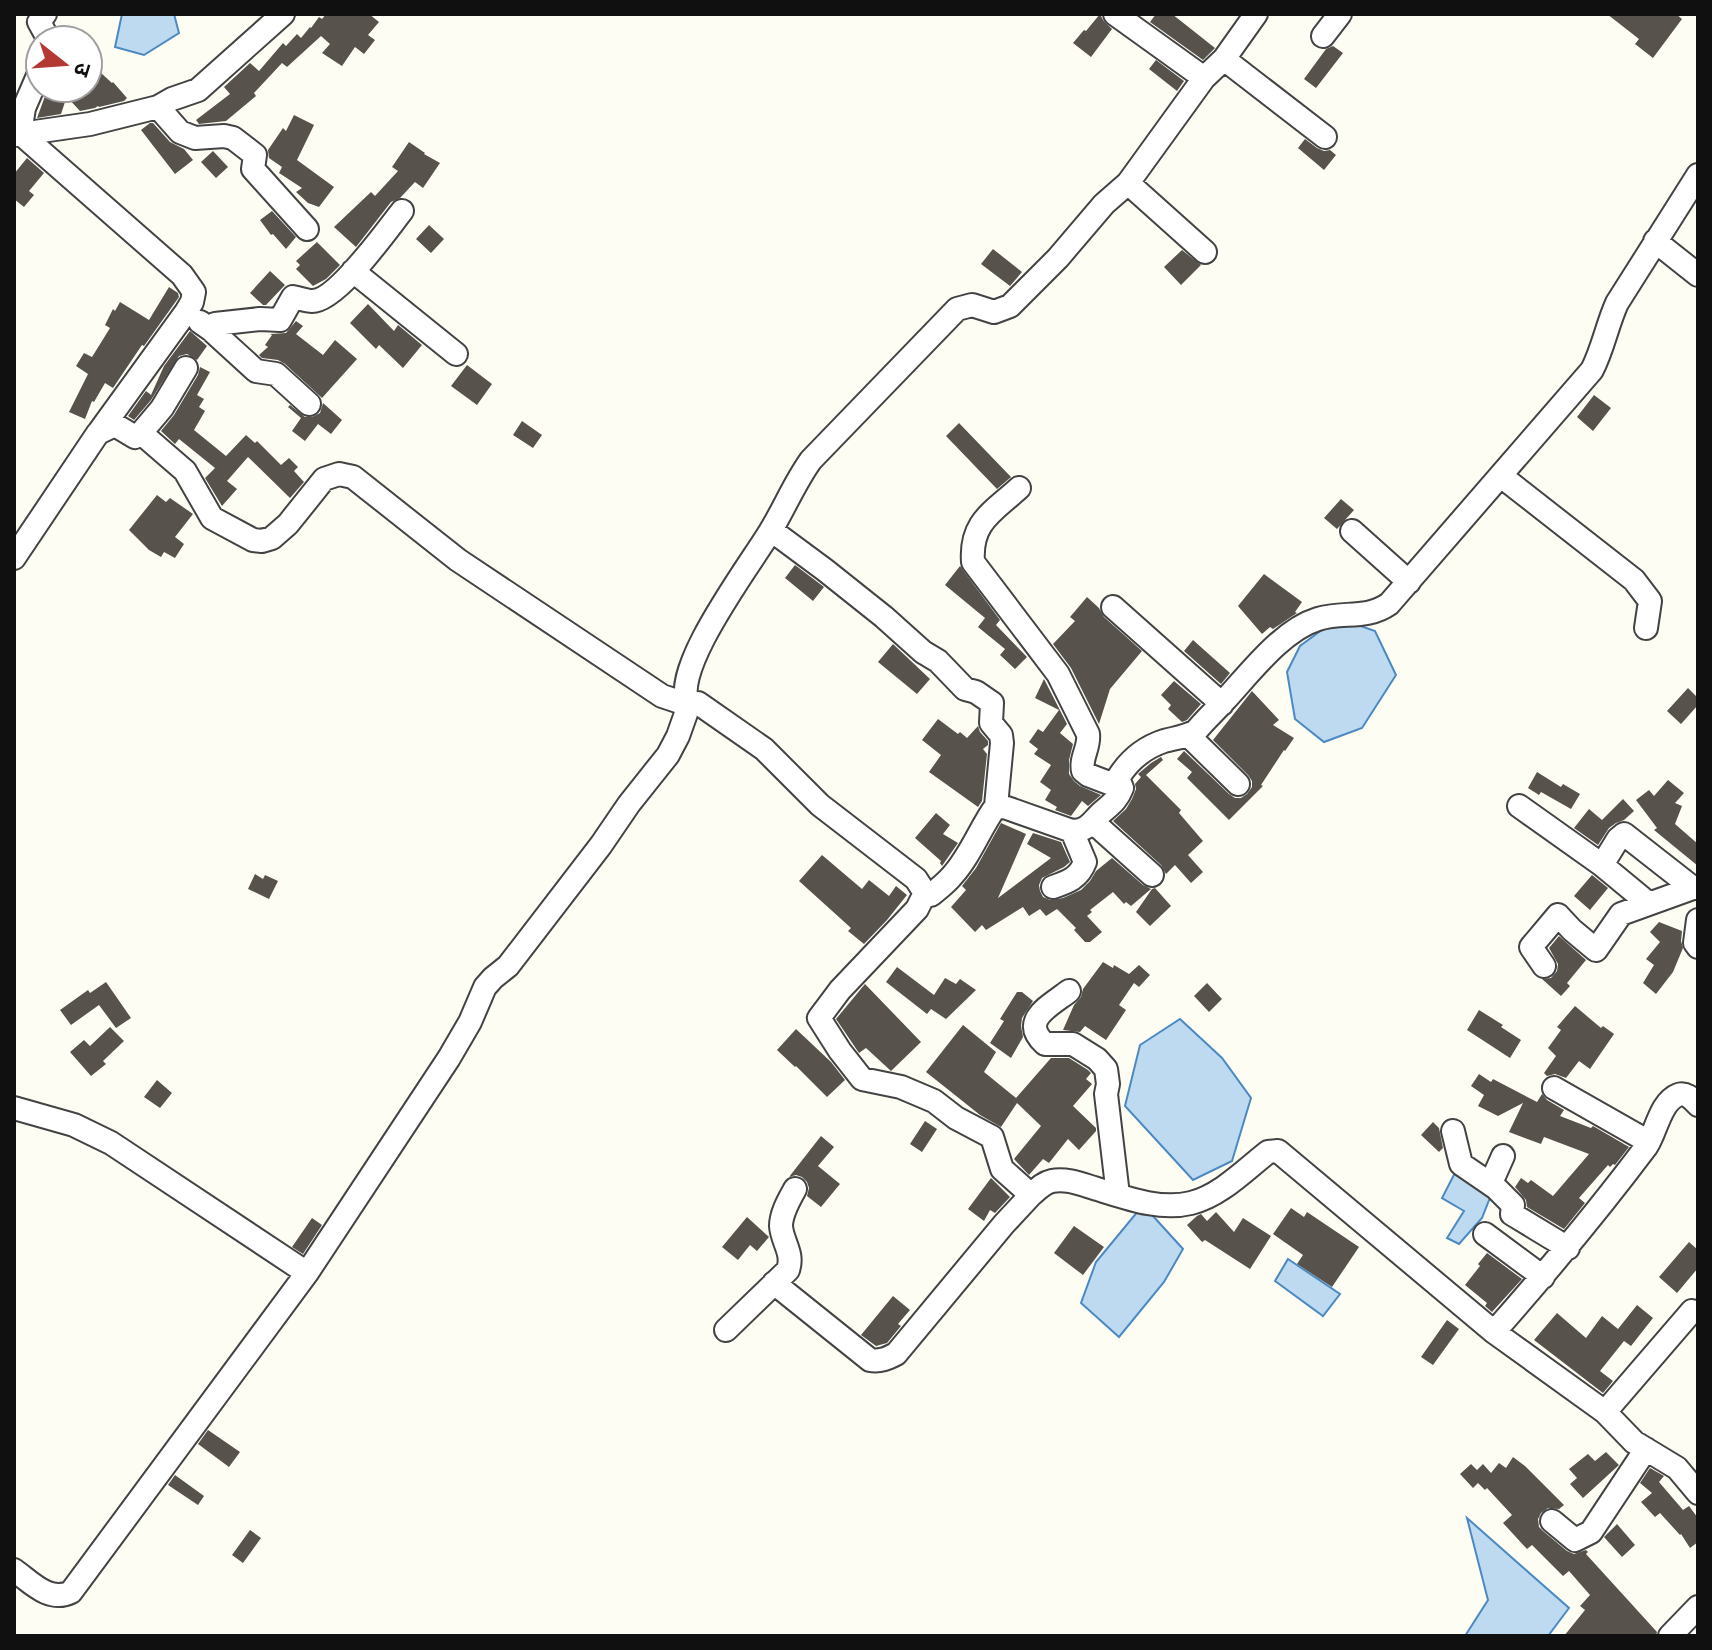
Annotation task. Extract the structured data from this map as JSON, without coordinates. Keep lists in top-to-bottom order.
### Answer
{
  "north": "right"
}
